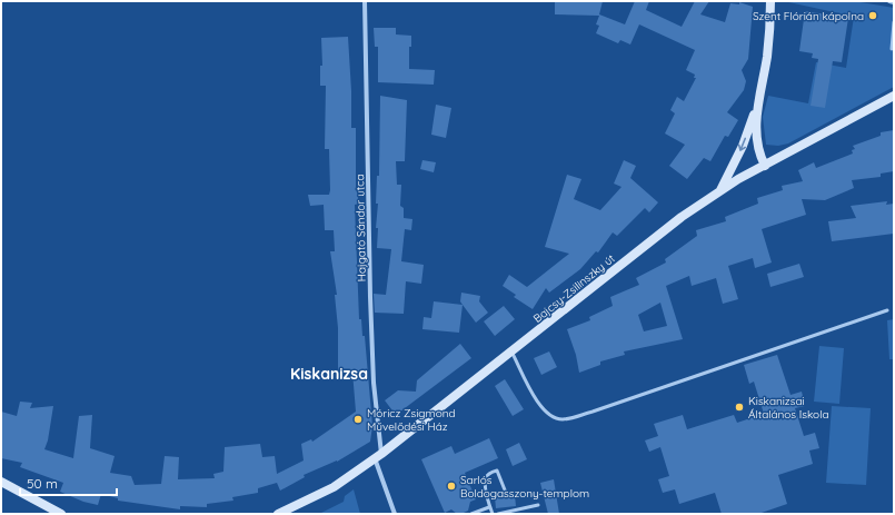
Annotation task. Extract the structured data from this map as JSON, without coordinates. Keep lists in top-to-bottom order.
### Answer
{
  "streets": {
    "street": ["Hajgató Sándor utca", "Bajcsy-Zsilinszky út"]
  },
  "crossings": [
    ["Hajgató Sándor utca", "Bajcsy-Zsilinszky út"]
  ],
  "districts": ["Kiskanizsa"],
  "places": [
    "Szent Flórián kápolna",
    "Kiskanizsai Általános Iskola",
    "Móricz Zsigmond Művelődési Ház",
    "Sarlós Boldogasszony-templom"
  ],
  "scale_bar": "50 m"
}
